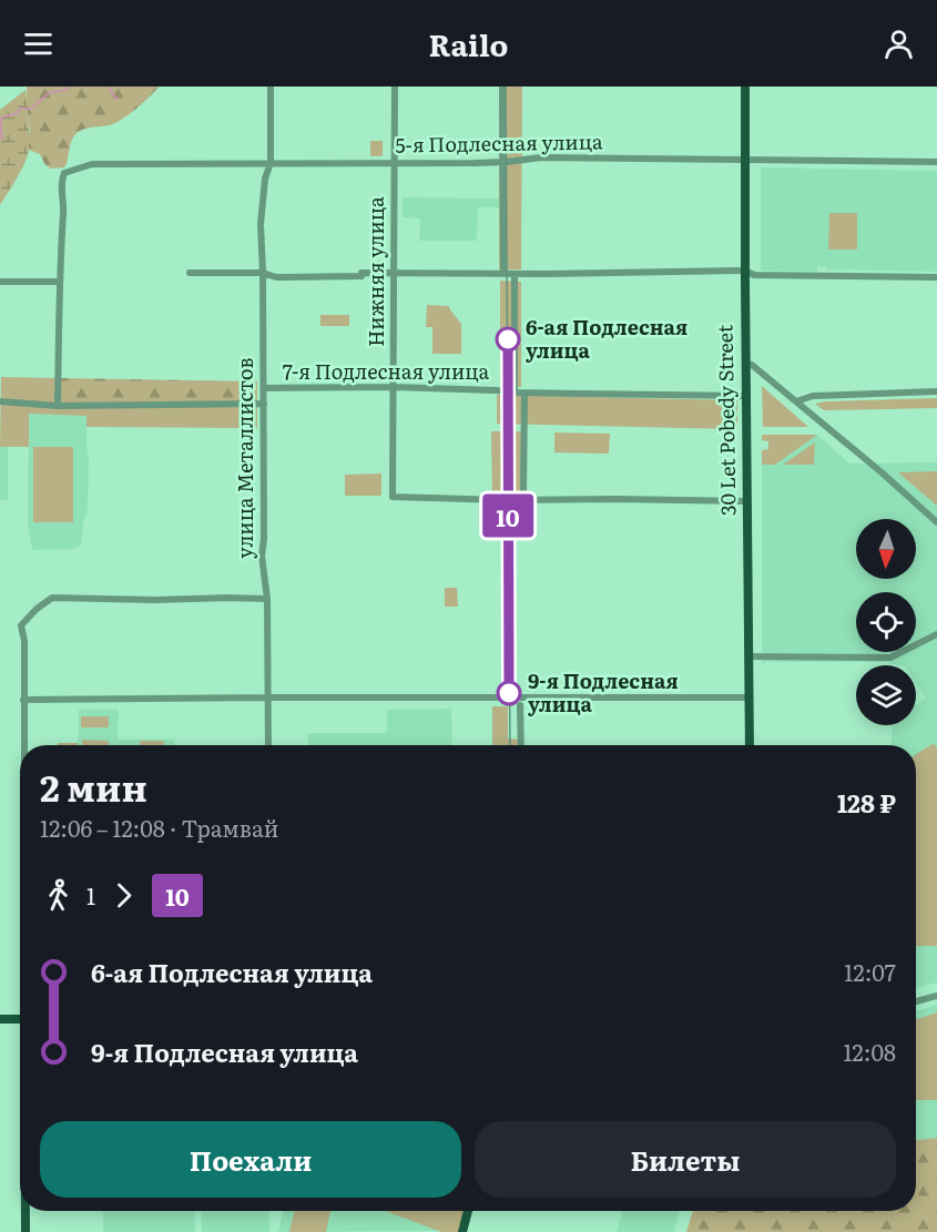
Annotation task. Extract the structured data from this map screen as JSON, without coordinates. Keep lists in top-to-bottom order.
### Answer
{
  "streets": {
    "main road": ["30 Let Pobedy Street"],
    "street": [
      "5-я Подлесная улица",
      "Нижняя улица",
      "7-я Подлесная улица",
      "улица Металлистов"
    ]
  },
  "crossings": [
    ["5-я Подлесная улица", "Нижняя улица"],
    ["5-я Подлесная улица", "30 Let Pobedy Street"],
    ["5-я Подлесная улица", "улица Металлистов"],
    ["Нижняя улица", "7-я Подлесная улица"],
    ["7-я Подлесная улица", "30 Let Pobedy Street"],
    ["7-я Подлесная улица", "улица Металлистов"]
  ],
  "places": ["6-ая Подлесная улица", "9-я Подлесная улица"],
  "lines": ["tram line 10"],
  "north": "bottom",
  "page": {
    "header": "Railo",
    "on_map": "10",
    "heading": ["2 мин", "12:06 – 12:08 · Трамвай", "128 ₽"],
    "legs": ["1", "10"],
    "list": [
      {
        "name": "6-ая Подлесная улица",
        "value": "12:07"
      },
      {
        "name": "9-я Подлесная улица",
        "value": "12:08"
      }
    ],
    "buttons": ["Поехали", "Билеты"]
  }
}
